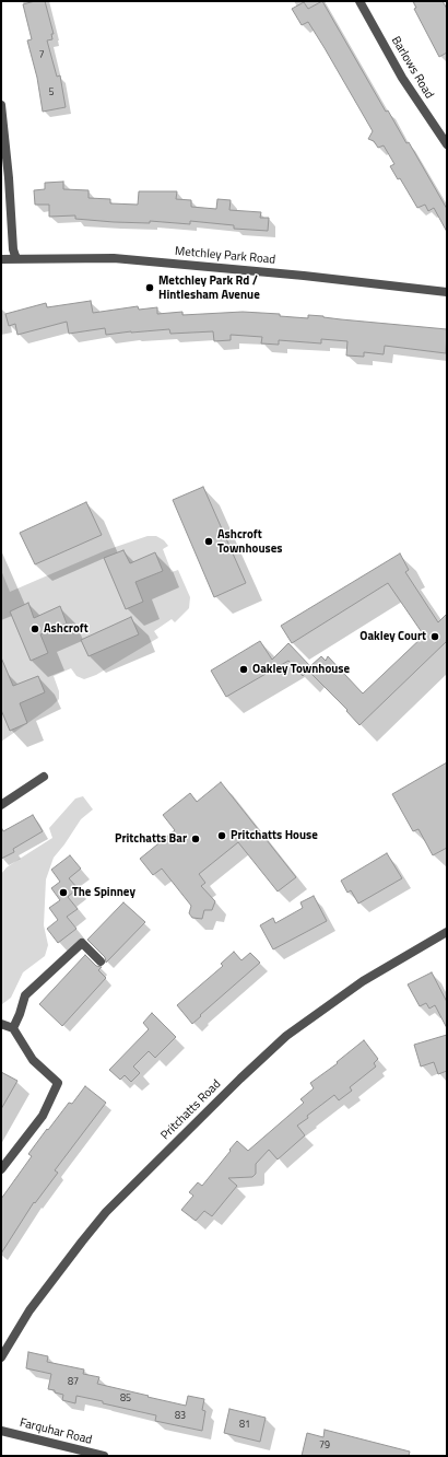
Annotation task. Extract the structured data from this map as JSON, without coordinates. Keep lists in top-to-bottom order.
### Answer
{
  "streets": {
    "street": [
      "Barlows Road",
      "Metchley Park Road",
      "Pritchatts Road",
      "Farquhar Road"
    ]
  },
  "places": [
    "Metchley Park Rd / Hintlesham Avenue",
    "Ashcroft Townhouses",
    "Ashcroft",
    "Oakley Court",
    "Oakley Townhouse",
    "Pritchatts House",
    "Pritchatts Bar",
    "The Spinney"
  ],
  "house_numbers": [
    "7",
    "5",
    "87",
    "85",
    "83",
    "81",
    "79"
  ]
}
